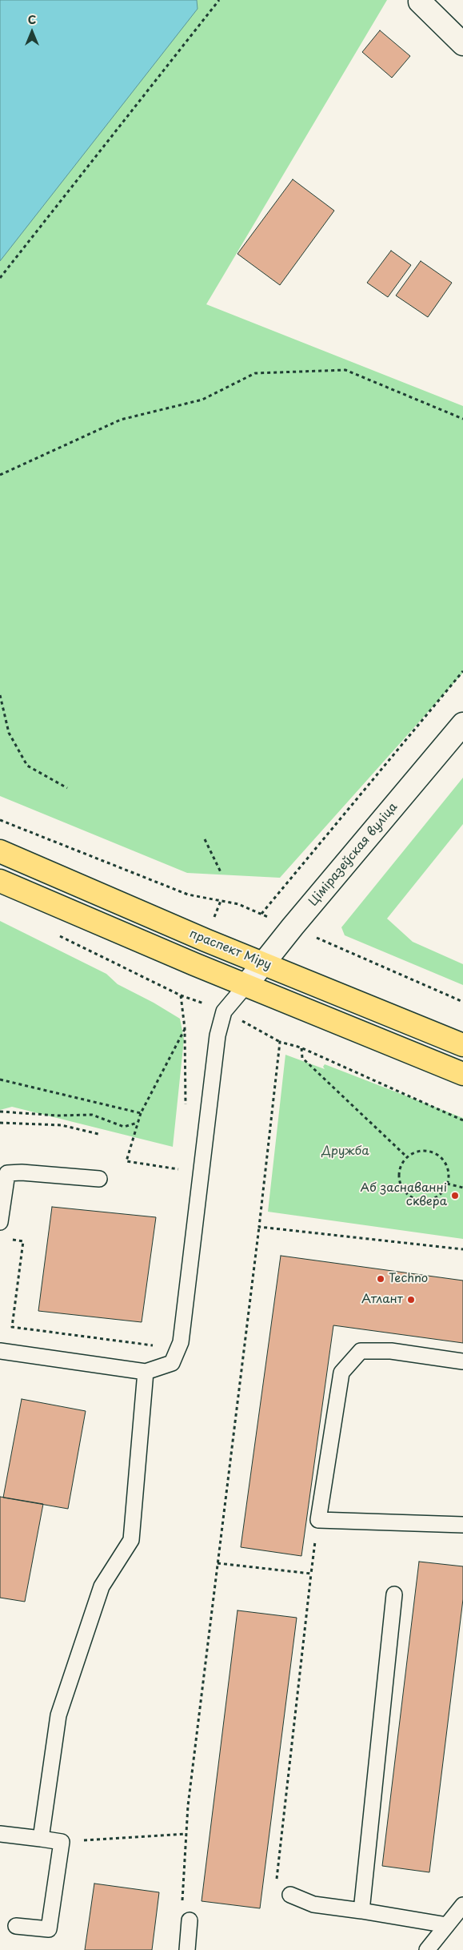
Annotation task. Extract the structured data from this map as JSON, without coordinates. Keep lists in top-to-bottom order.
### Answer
{
  "streets": {
    "main road": ["Ціміразеўская вуліца", "праспект Міру"]
  },
  "crossings": [
    ["Ціміразеўская вуліца", "праспект Міру"]
  ],
  "parks": ["Дружба"],
  "places": ["Аб заснаванні сквера", "Techno", "Атлант"],
  "north": "top"
}
